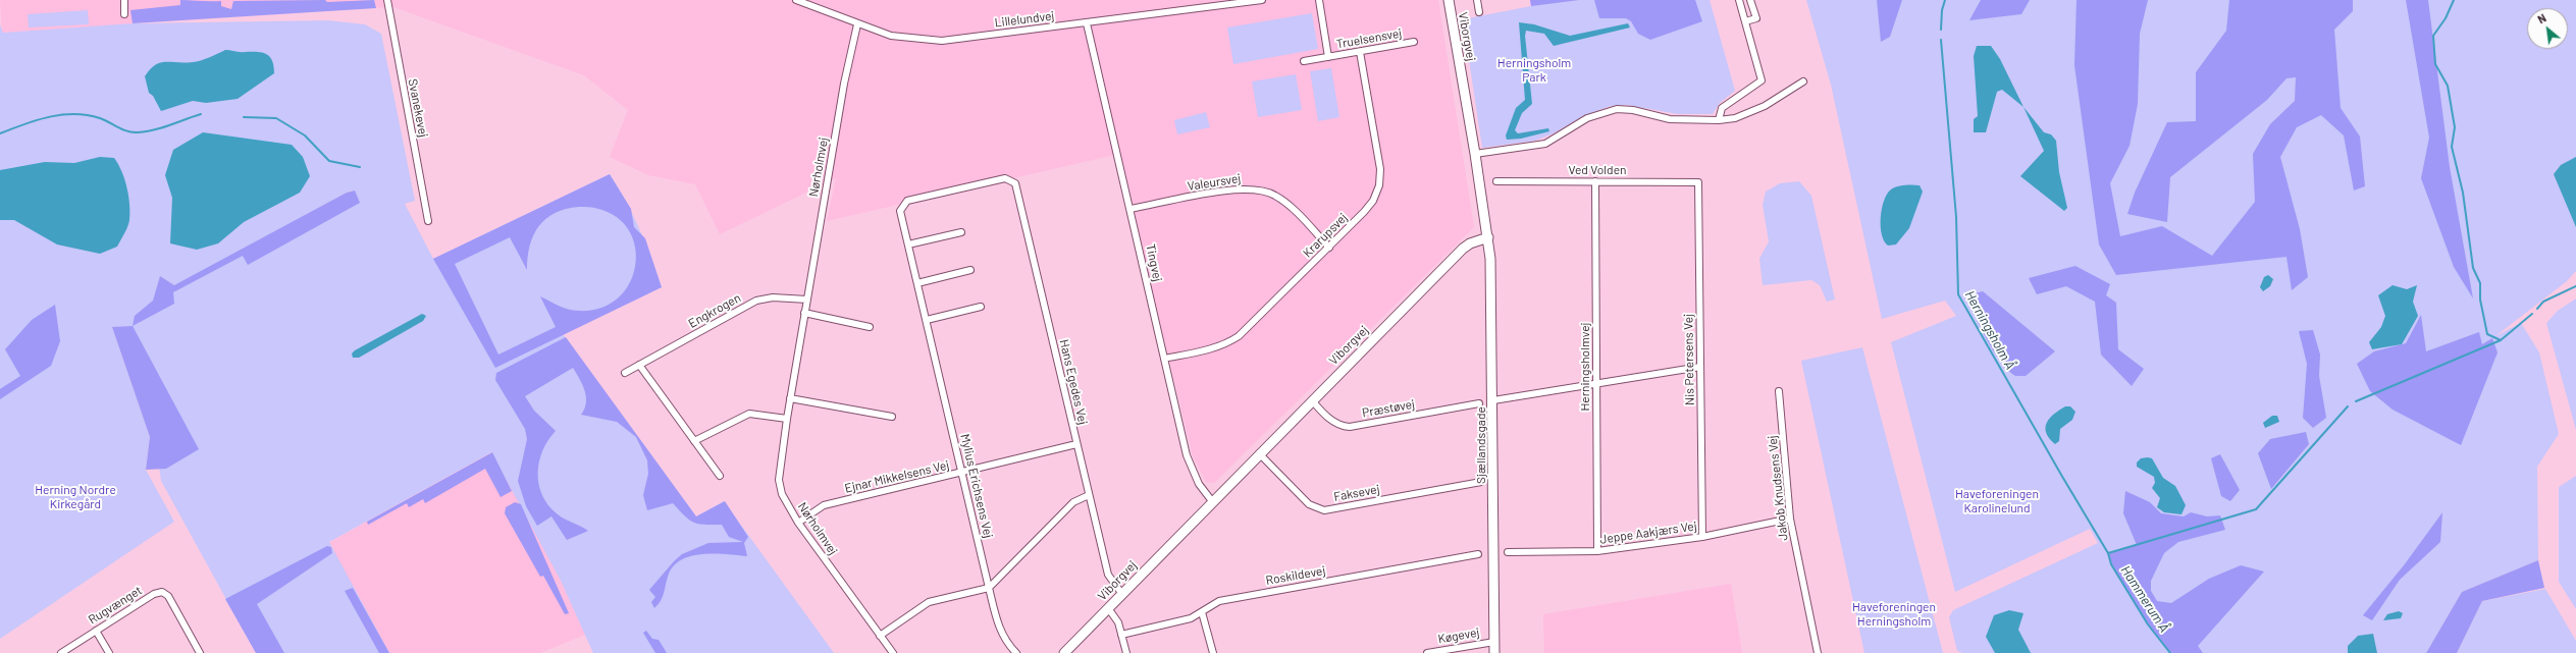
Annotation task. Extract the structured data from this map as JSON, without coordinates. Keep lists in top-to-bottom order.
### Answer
{
  "streets": {
    "street": [
      "Lillelundvej",
      "Viborgvej",
      "Truelsensvej",
      "Svanekevej",
      "Nørholmvej",
      "Ved Volden",
      "Valeursvej",
      "Krarupsvej",
      "Tingvej",
      "Engkrogen",
      "Nis Petersens Vej",
      "Herningsholmvej",
      "Hans Egedes Vej",
      "Præstøvej",
      "Sjællandsgade",
      "Ejnar Mikkelsens Vej",
      "Mylius Erichsens Vej",
      "Jakob Knudsens Vej",
      "Faksevej",
      "Jeppe Aakjærs Vej",
      "Roskildevej",
      "Rugvænget",
      "Køgevej"
    ]
  },
  "crossings": [
    ["Lillelundvej", "Nørholmvej"],
    ["Lillelundvej", "Tingvej"],
    ["Viborgvej", "Tingvej"],
    ["Viborgvej", "Hans Egedes Vej"],
    ["Viborgvej", "Præstøvej"],
    ["Viborgvej", "Sjællandsgade"],
    ["Viborgvej", "Faksevej"],
    ["Truelsensvej", "Krarupsvej"],
    ["Nørholmvej", "Engkrogen"],
    ["Nørholmvej", "Ejnar Mikkelsens Vej"],
    ["Ved Volden", "Nis Petersens Vej"],
    ["Ved Volden", "Herningsholmvej"],
    ["Valeursvej", "Krarupsvej"],
    ["Valeursvej", "Tingvej"],
    ["Krarupsvej", "Tingvej"],
    ["Nis Petersens Vej", "Jeppe Aakjærs Vej"],
    ["Herningsholmvej", "Jeppe Aakjærs Vej"],
    ["Hans Egedes Vej", "Ejnar Mikkelsens Vej"],
    ["Hans Egedes Vej", "Mylius Erichsens Vej"],
    ["Sjællandsgade", "Køgevej"],
    ["Ejnar Mikkelsens Vej", "Mylius Erichsens Vej"],
    ["Jakob Knudsens Vej", "Jeppe Aakjærs Vej"]
  ],
  "water": ["Herningsholm Å", "Hammerum Å"],
  "parks": [
    "Herningsholm Park",
    "Herning Nordre Kirkegård",
    "Haveforeningen Karolinelund",
    "Haveforeningen Herningsholm"
  ],
  "north": "top left"
}
